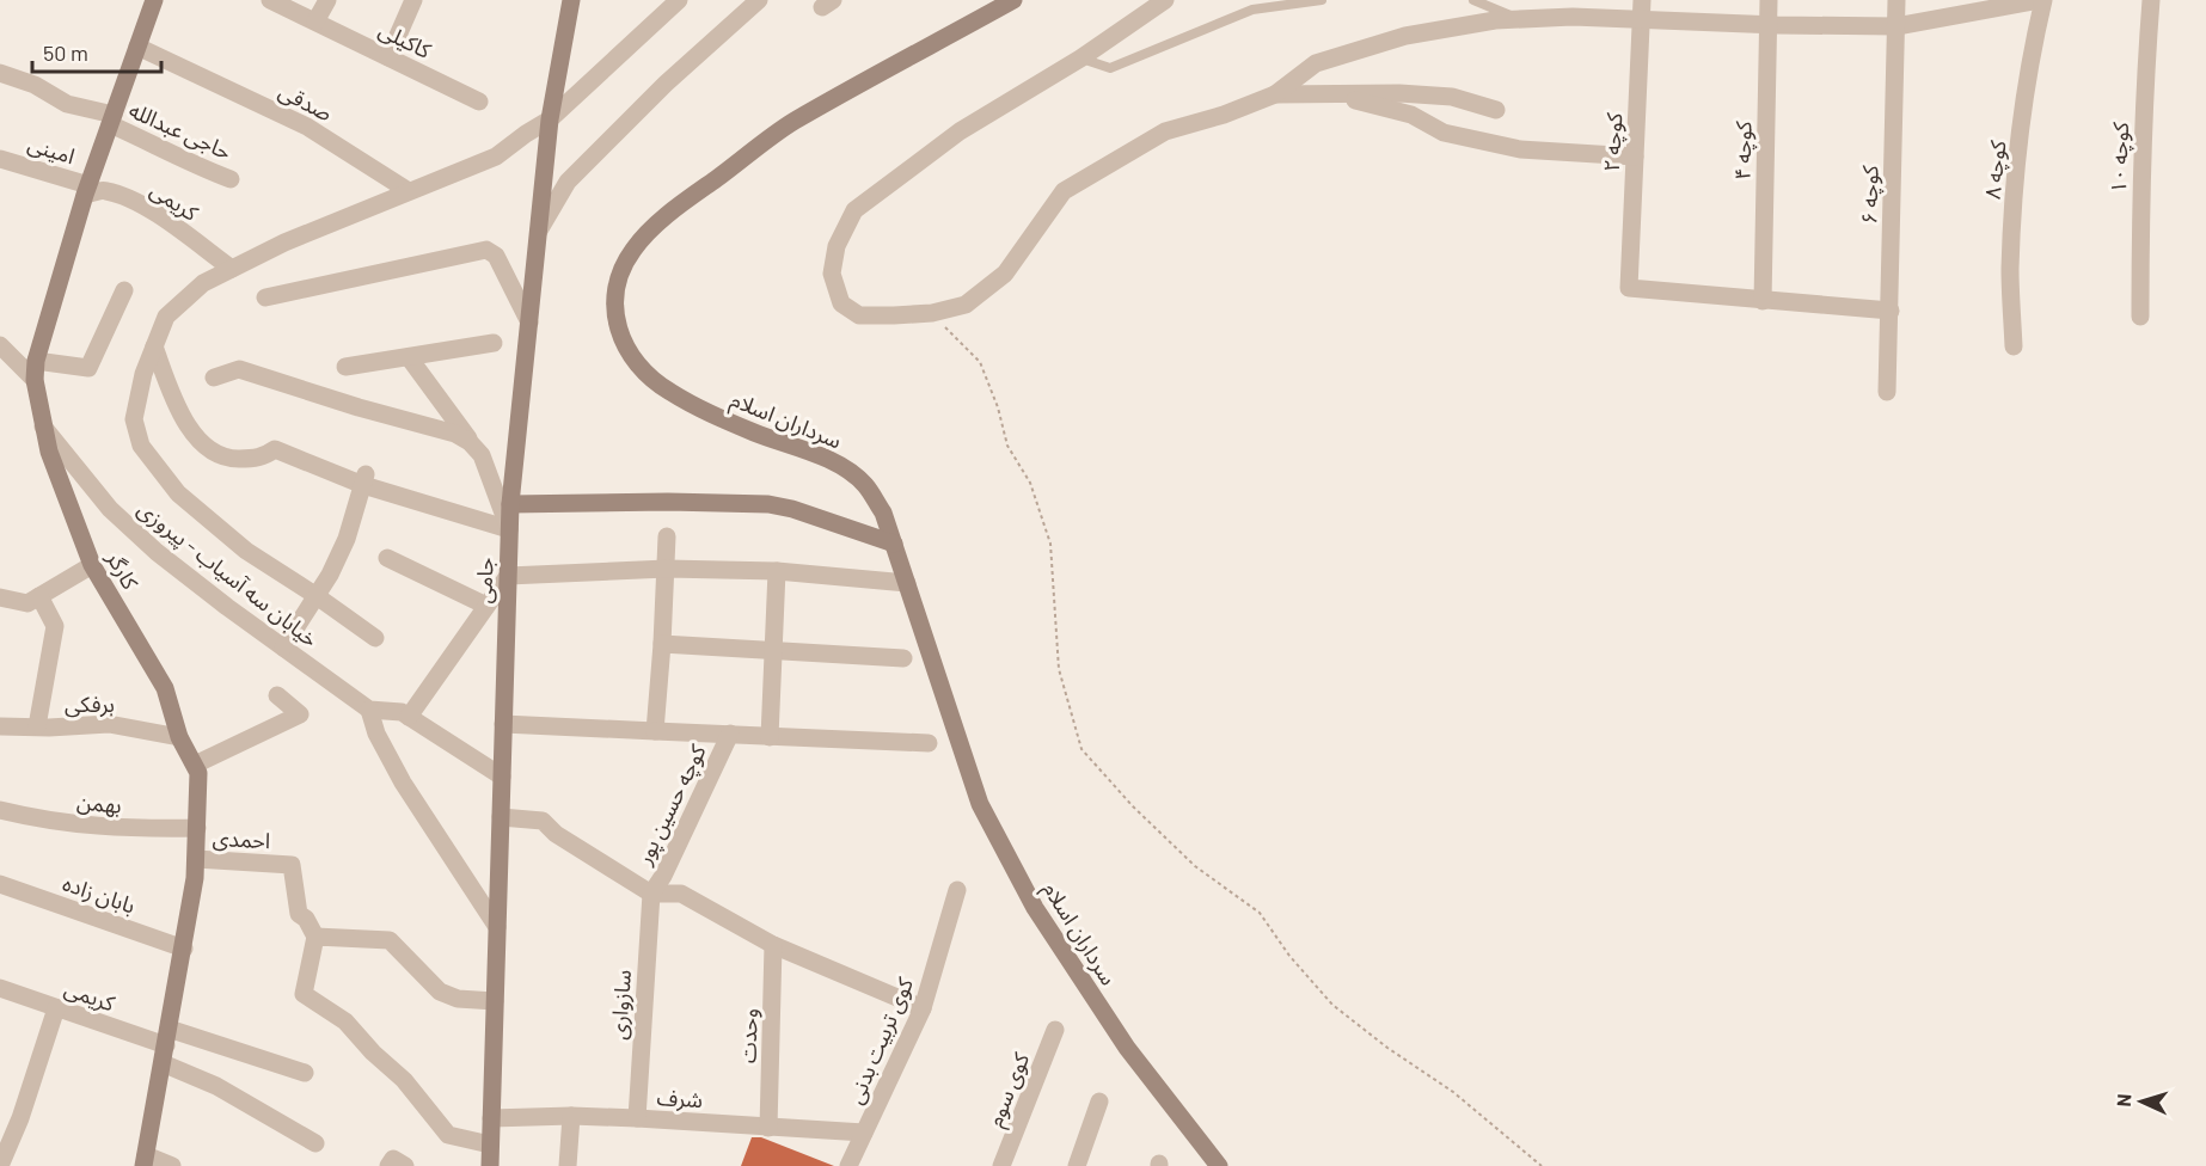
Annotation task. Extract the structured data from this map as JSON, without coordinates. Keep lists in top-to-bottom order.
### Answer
{
  "streets": {
    "street": [
      "کاکیلی",
      "صدقی",
      "حاجی عبدالله",
      "کوچه ۲",
      "امینی",
      "کوچه ۴",
      "کوچه ۱۰",
      "کوچه ۸",
      "کوچه ۶",
      "کریمی",
      "سرداران اسلام",
      "کارگر",
      "خیابان سه آسیاب - پیروزی",
      "جامی",
      "برفکی",
      "بهمن",
      "کوچه حسین پور",
      "احمدی",
      "بابان زاده",
      "سازواری",
      "وحدت",
      "کوی تربیت بدنی",
      "کوی سوم",
      "شرف"
    ]
  },
  "crossings": [
    ["صدقی", "کارگر"],
    ["حاجی عبدالله", "کارگر"],
    ["کوچه ۲", "کوچه ۴"],
    ["امینی", "کریمی"],
    ["امینی", "کارگر"],
    ["کریمی", "کارگر"],
    ["کارگر", "خیابان سه آسیاب - پیروزی"],
    ["کارگر", "برفکی"],
    ["کارگر", "بهمن"],
    ["کارگر", "احمدی"],
    ["کارگر", "بابان زاده"],
    ["خیابان سه آسیاب - پیروزی", "جامی"],
    ["جامی", "کوچه حسین پور"],
    ["جامی", "شرف"],
    ["کوچه حسین پور", "سازواری"],
    ["سازواری", "شرف"],
    ["وحدت", "شرف"],
    ["کوی تربیت بدنی", "شرف"]
  ],
  "scale_bar": "50 m",
  "north": "left"
}
